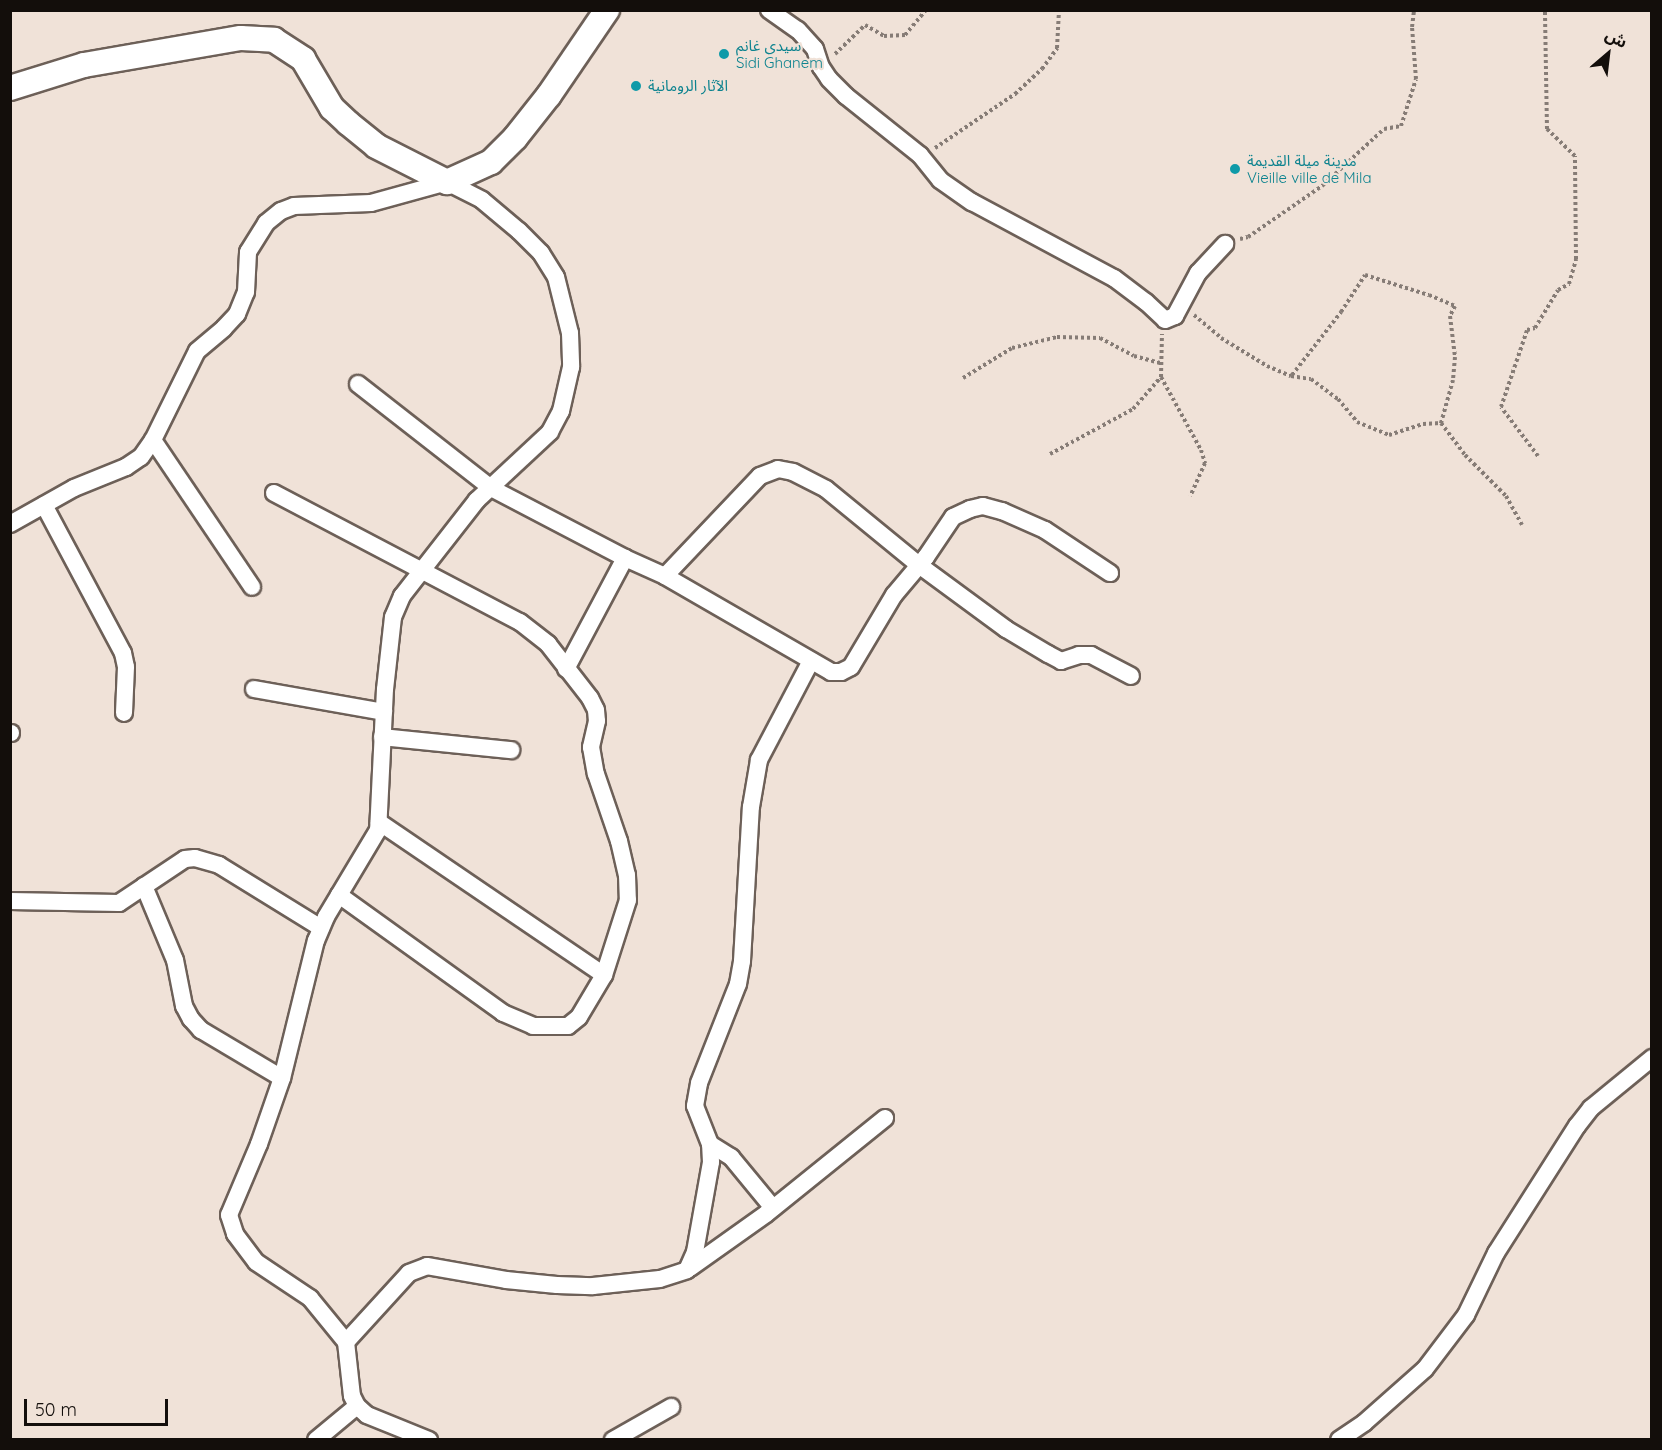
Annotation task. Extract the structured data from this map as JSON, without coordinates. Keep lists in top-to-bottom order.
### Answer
{
  "places": ["سيدي غانم Sidi Ghanem", "الآثار الرومانية", "مدينة ميلة القديمة Vieille ville de Mila"],
  "scale_bar": "50 m",
  "north": "top right"
}
